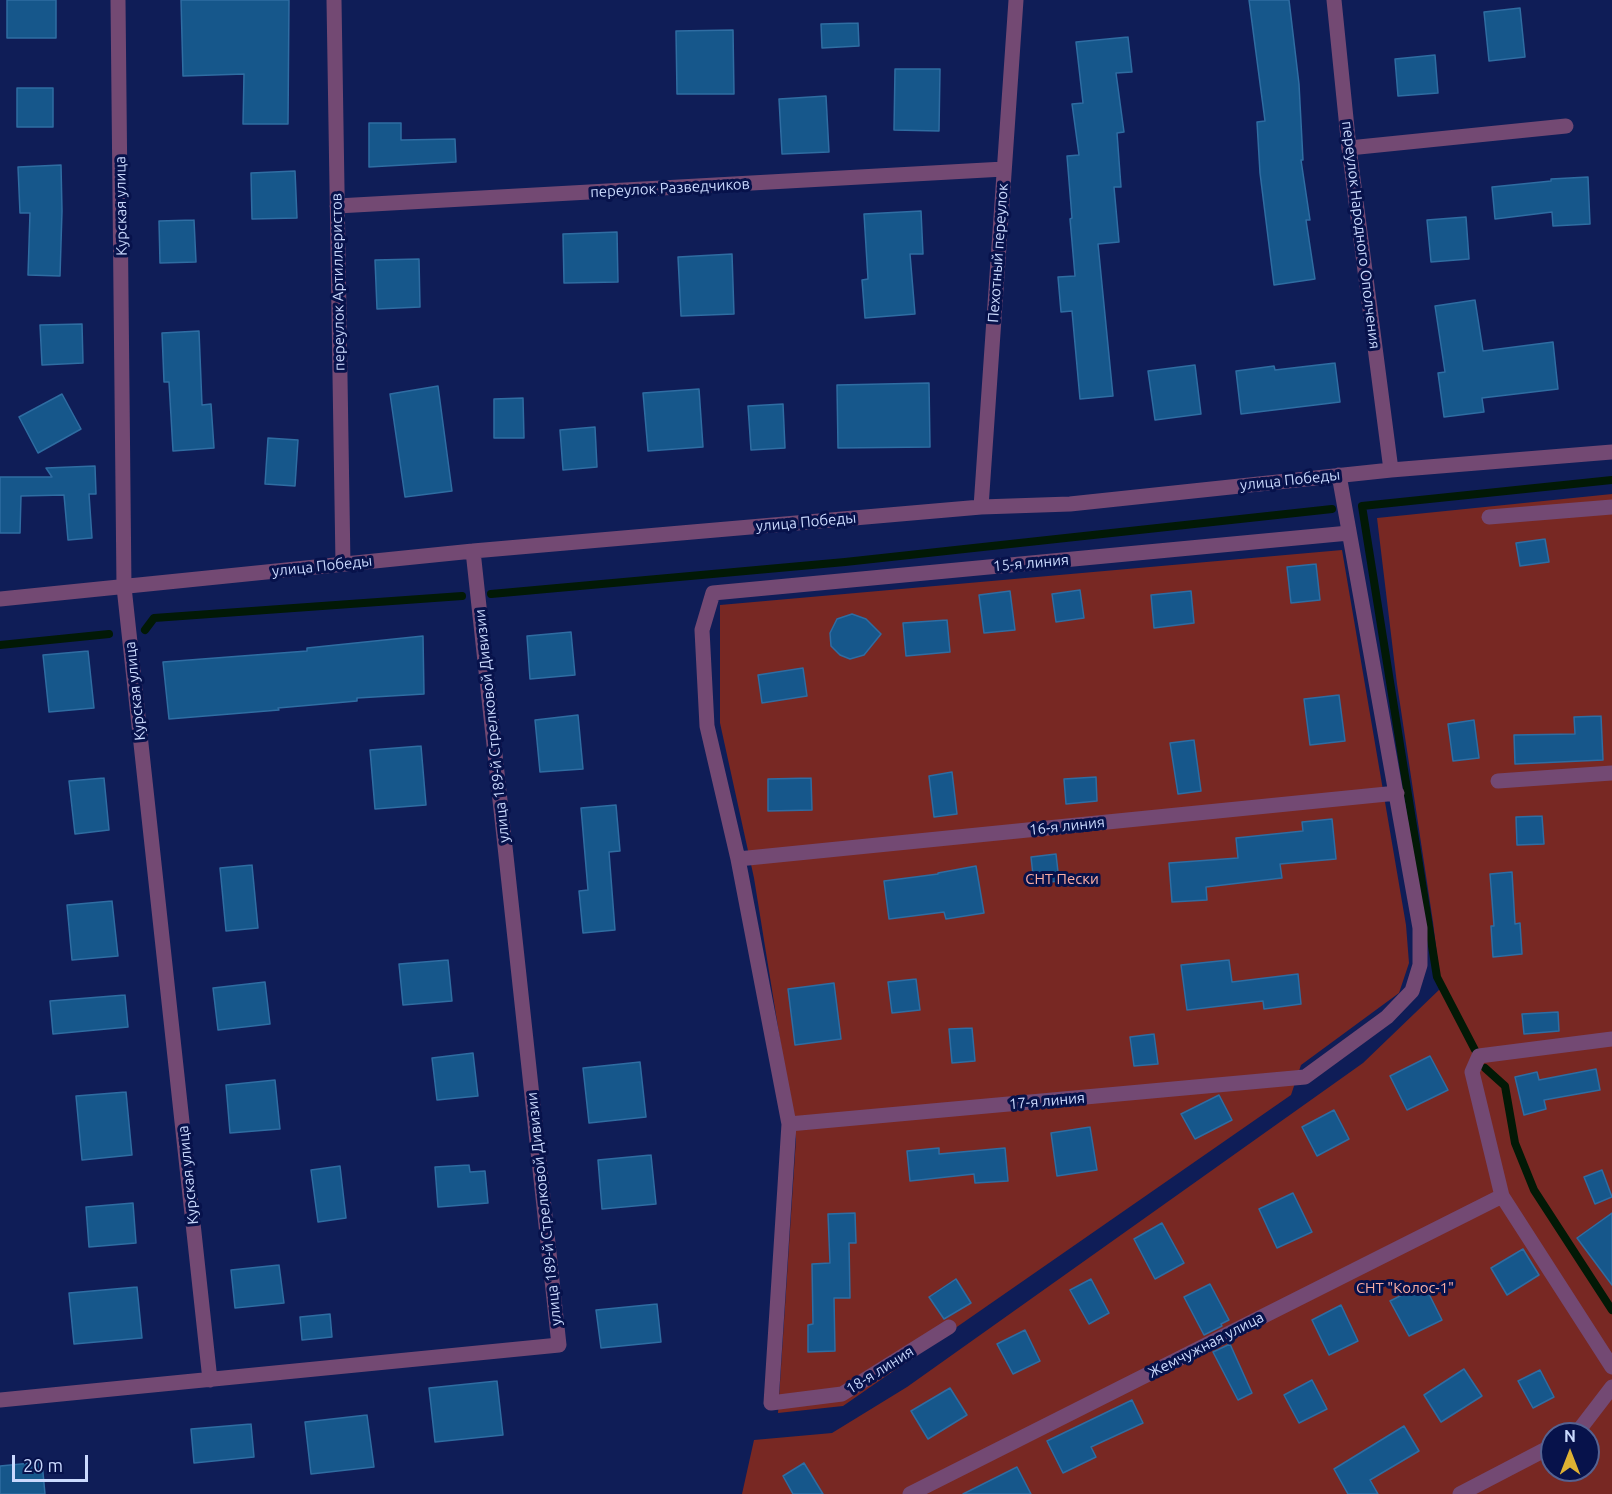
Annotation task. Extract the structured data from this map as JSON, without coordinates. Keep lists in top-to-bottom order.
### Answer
{
  "streets": {
    "street": [
      "переулок Разведчиков",
      "Курская улица",
      "переулок Народного Ополчения",
      "Пехотный переулок",
      "переулок Артиллеристов",
      "улица Победы",
      "15-я линия",
      "улица 189-й Стрелковой Дивизии",
      "16-я линия",
      "17-я линия",
      "Жемчужная улица",
      "18-я линия"
    ]
  },
  "crossings": [
    ["переулок Разведчиков", "Пехотный переулок"],
    ["переулок Разведчиков", "переулок Артиллеристов"],
    ["Курская улица", "улица Победы"],
    ["Курская улица", "улица 189-й Стрелковой Дивизии"],
    ["переулок Народного Ополчения", "улица Победы"],
    ["Пехотный переулок", "улица Победы"],
    ["переулок Артиллеристов", "улица Победы"],
    ["улица Победы", "улица 189-й Стрелковой Дивизии"],
    ["15-я линия", "16-я линия"],
    ["16-я линия", "17-я линия"],
    ["17-я линия", "18-я линия"]
  ],
  "parks": ["СНТ Пески", "СНТ \"Колос-1\""],
  "scale_bar": "20 m",
  "north": "top"
}
